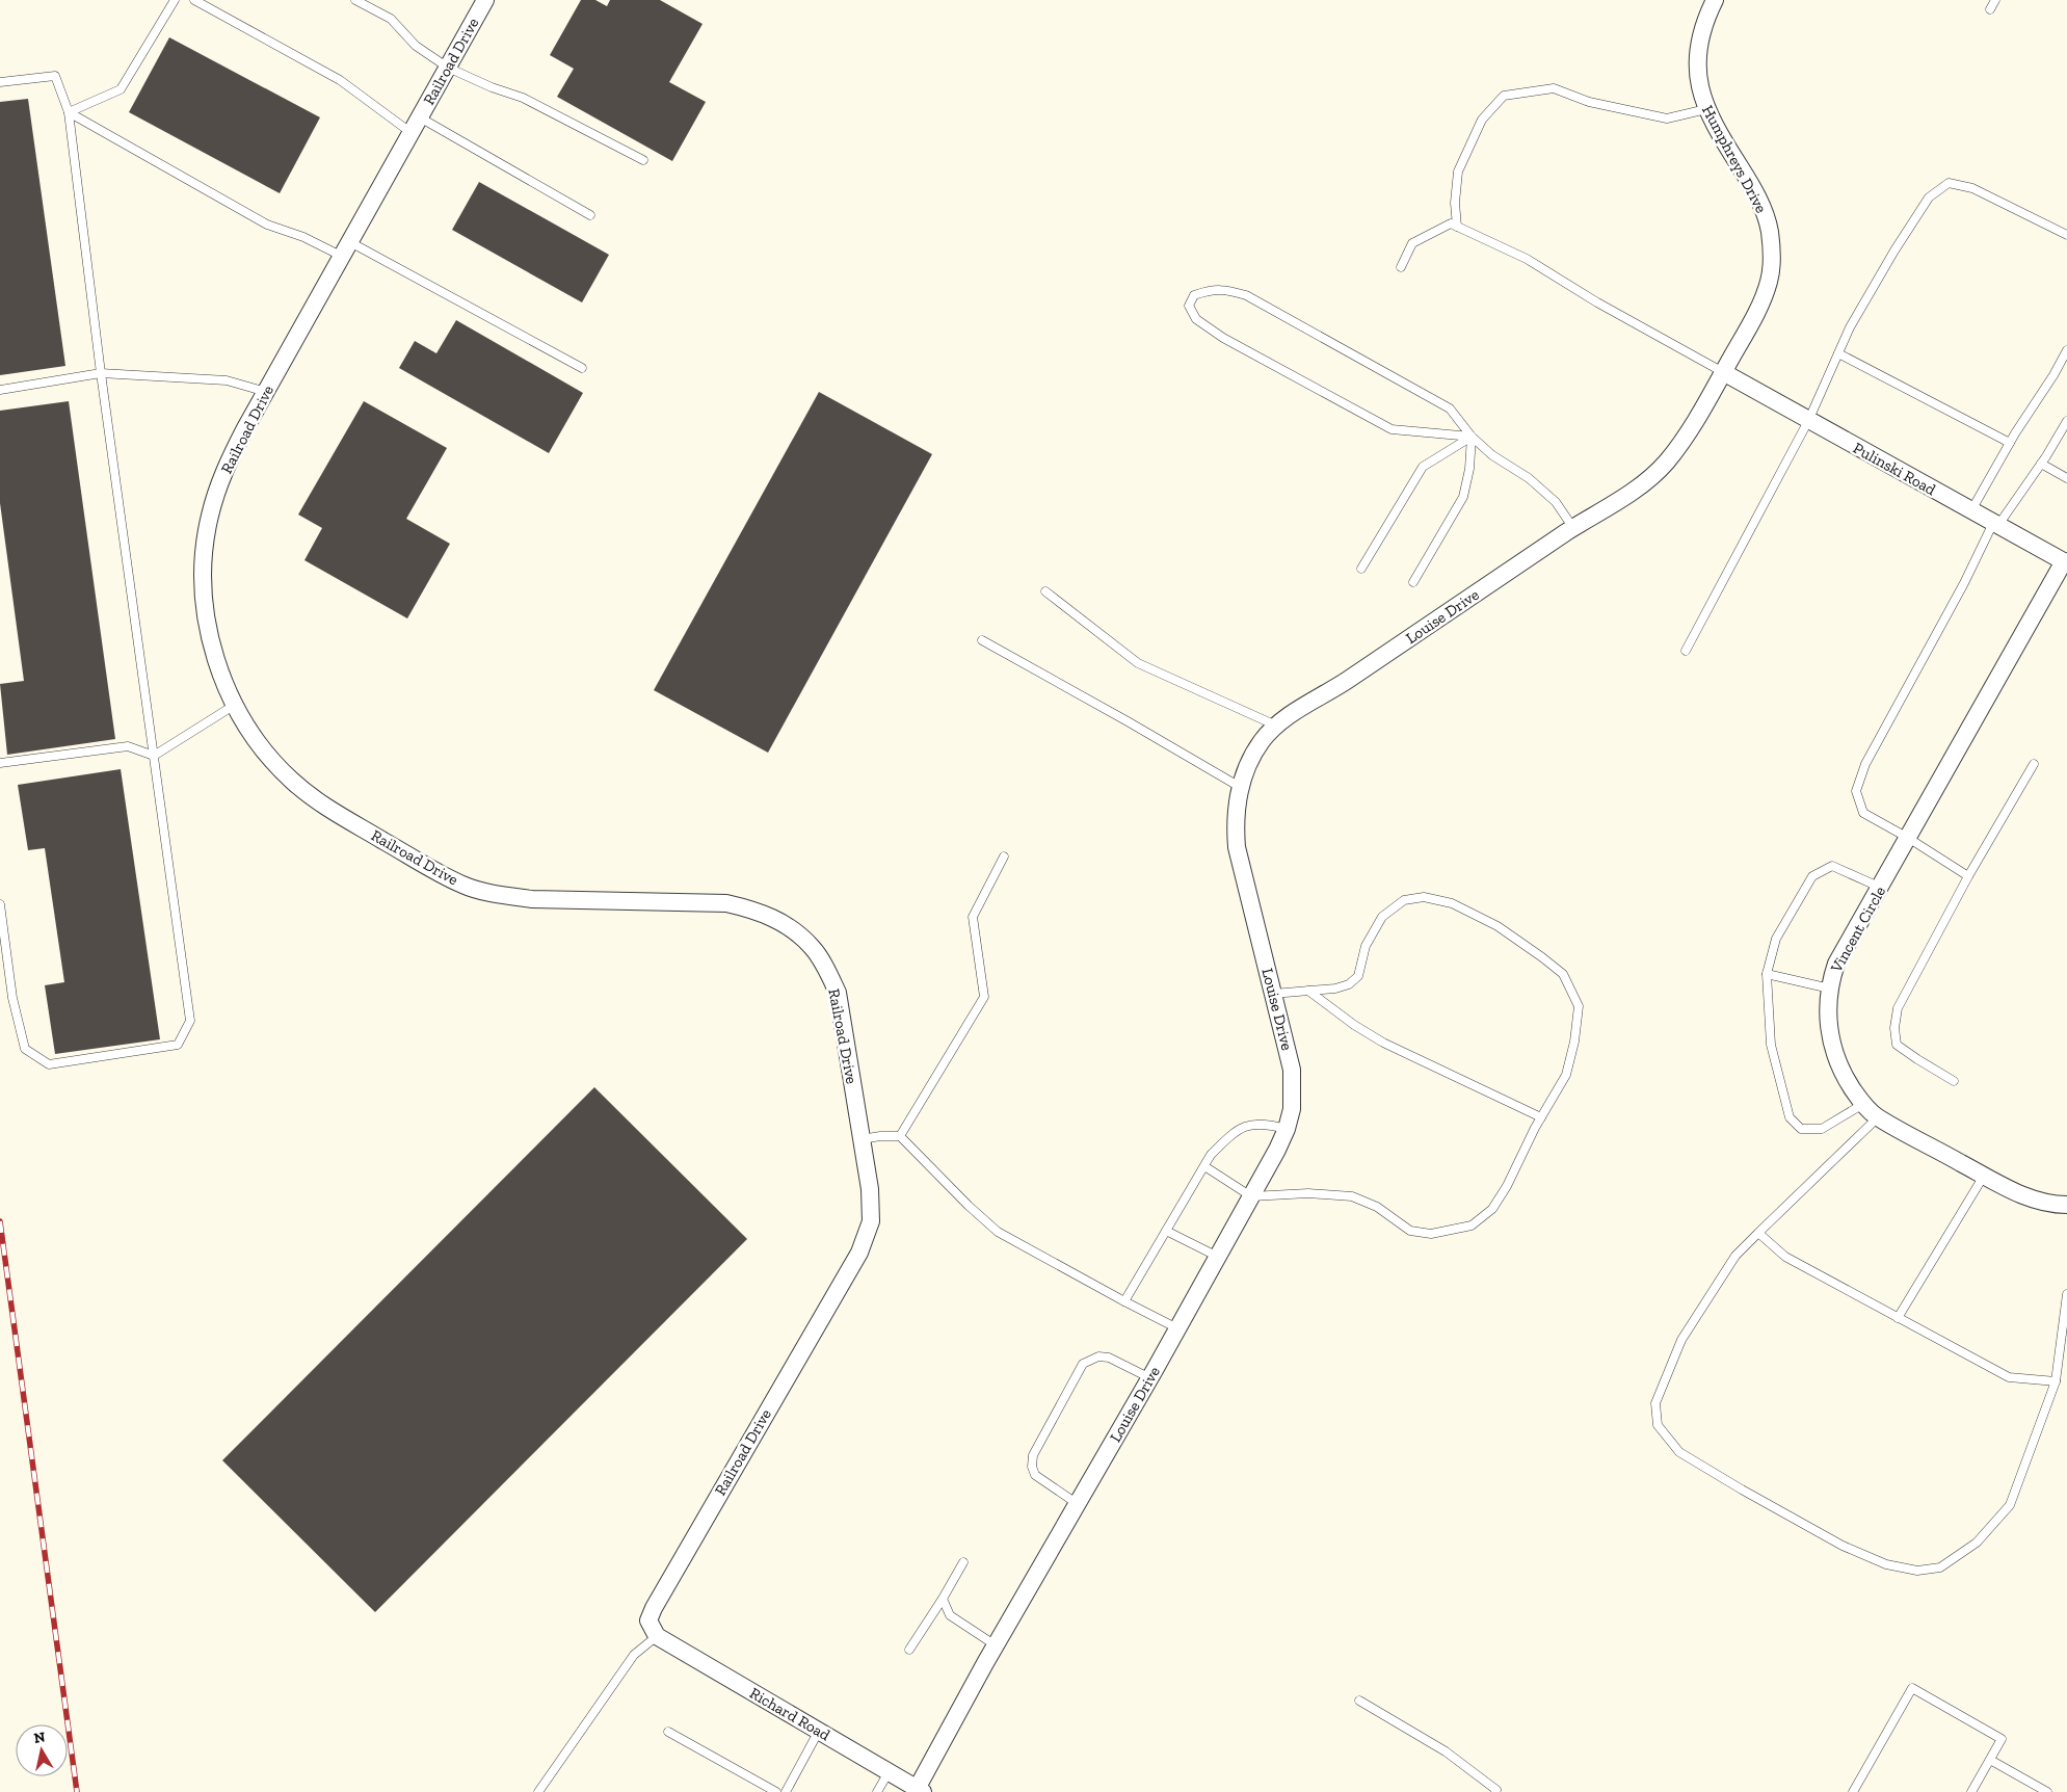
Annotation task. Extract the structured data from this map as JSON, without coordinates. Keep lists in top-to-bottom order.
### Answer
{
  "streets": {
    "street": [
      "Railroad Drive",
      "Humphreys Drive",
      "Pulinski Road",
      "Louise Drive",
      "Vincent Circle",
      "Richard Road"
    ]
  },
  "crossings": [
    ["Railroad Drive", "Richard Road"],
    ["Humphreys Drive", "Pulinski Road"],
    ["Humphreys Drive", "Louise Drive"],
    ["Pulinski Road", "Louise Drive"],
    ["Pulinski Road", "Vincent Circle"],
    ["Louise Drive", "Richard Road"]
  ],
  "north": "top"
}
